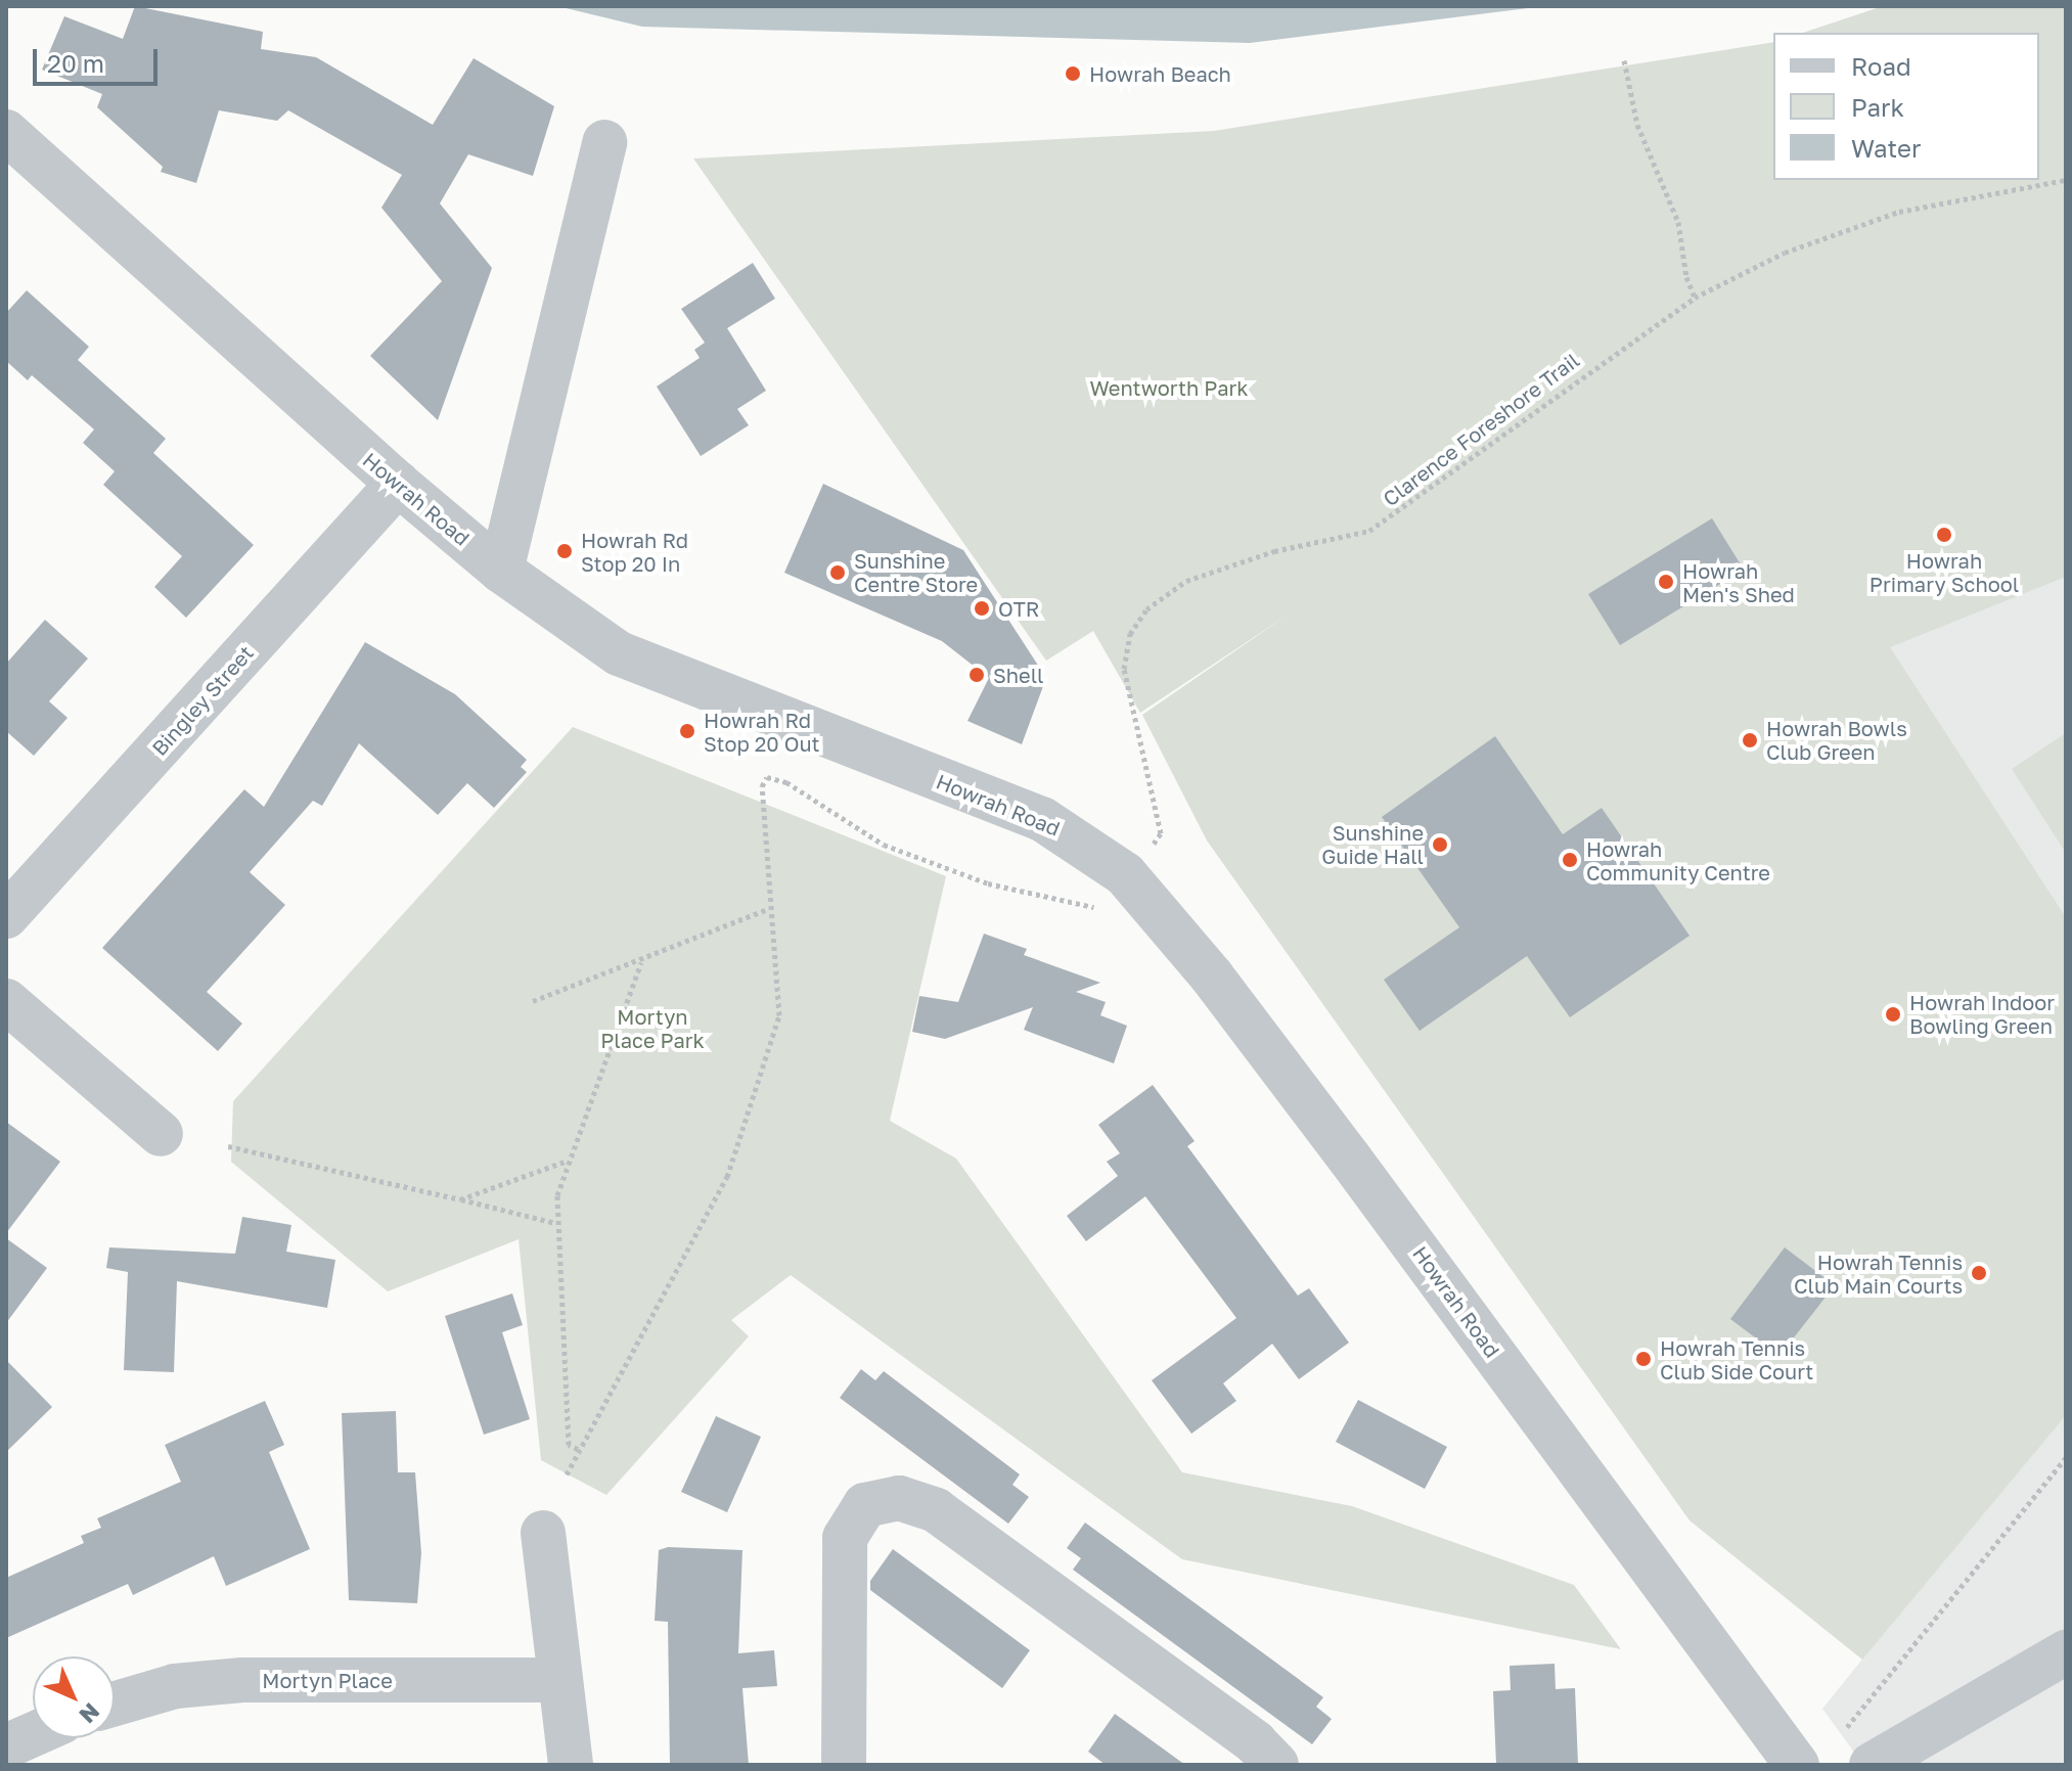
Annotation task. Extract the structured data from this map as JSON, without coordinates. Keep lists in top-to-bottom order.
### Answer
{
  "streets": {
    "street": ["Howrah Road", "Bingley Street", "Mortyn Place"],
    "path": ["Clarence Foreshore Trail"]
  },
  "crossings": [
    ["Howrah Road", "Bingley Street"]
  ],
  "parks": ["Wentworth Park", "Mortyn Place Park"],
  "places": [
    "Howrah Beach",
    "Howrah Primary School",
    "Howrah Rd Stop 20 In",
    "Sunshine Centre Store",
    "Howrah Men's Shed",
    "OTR",
    "Shell",
    "Howrah Rd Stop 20 Out",
    "Howrah Bowls Club Green",
    "Sunshine Guide Hall",
    "Howrah Community Centre",
    "Howrah Indoor Bowling Green",
    "Howrah Tennis Club Main Courts",
    "Howrah Tennis Club Side Court"
  ],
  "legend": ["Road", "Park", "Water"],
  "scale_bar": "20 m",
  "north": "bottom right"
}
